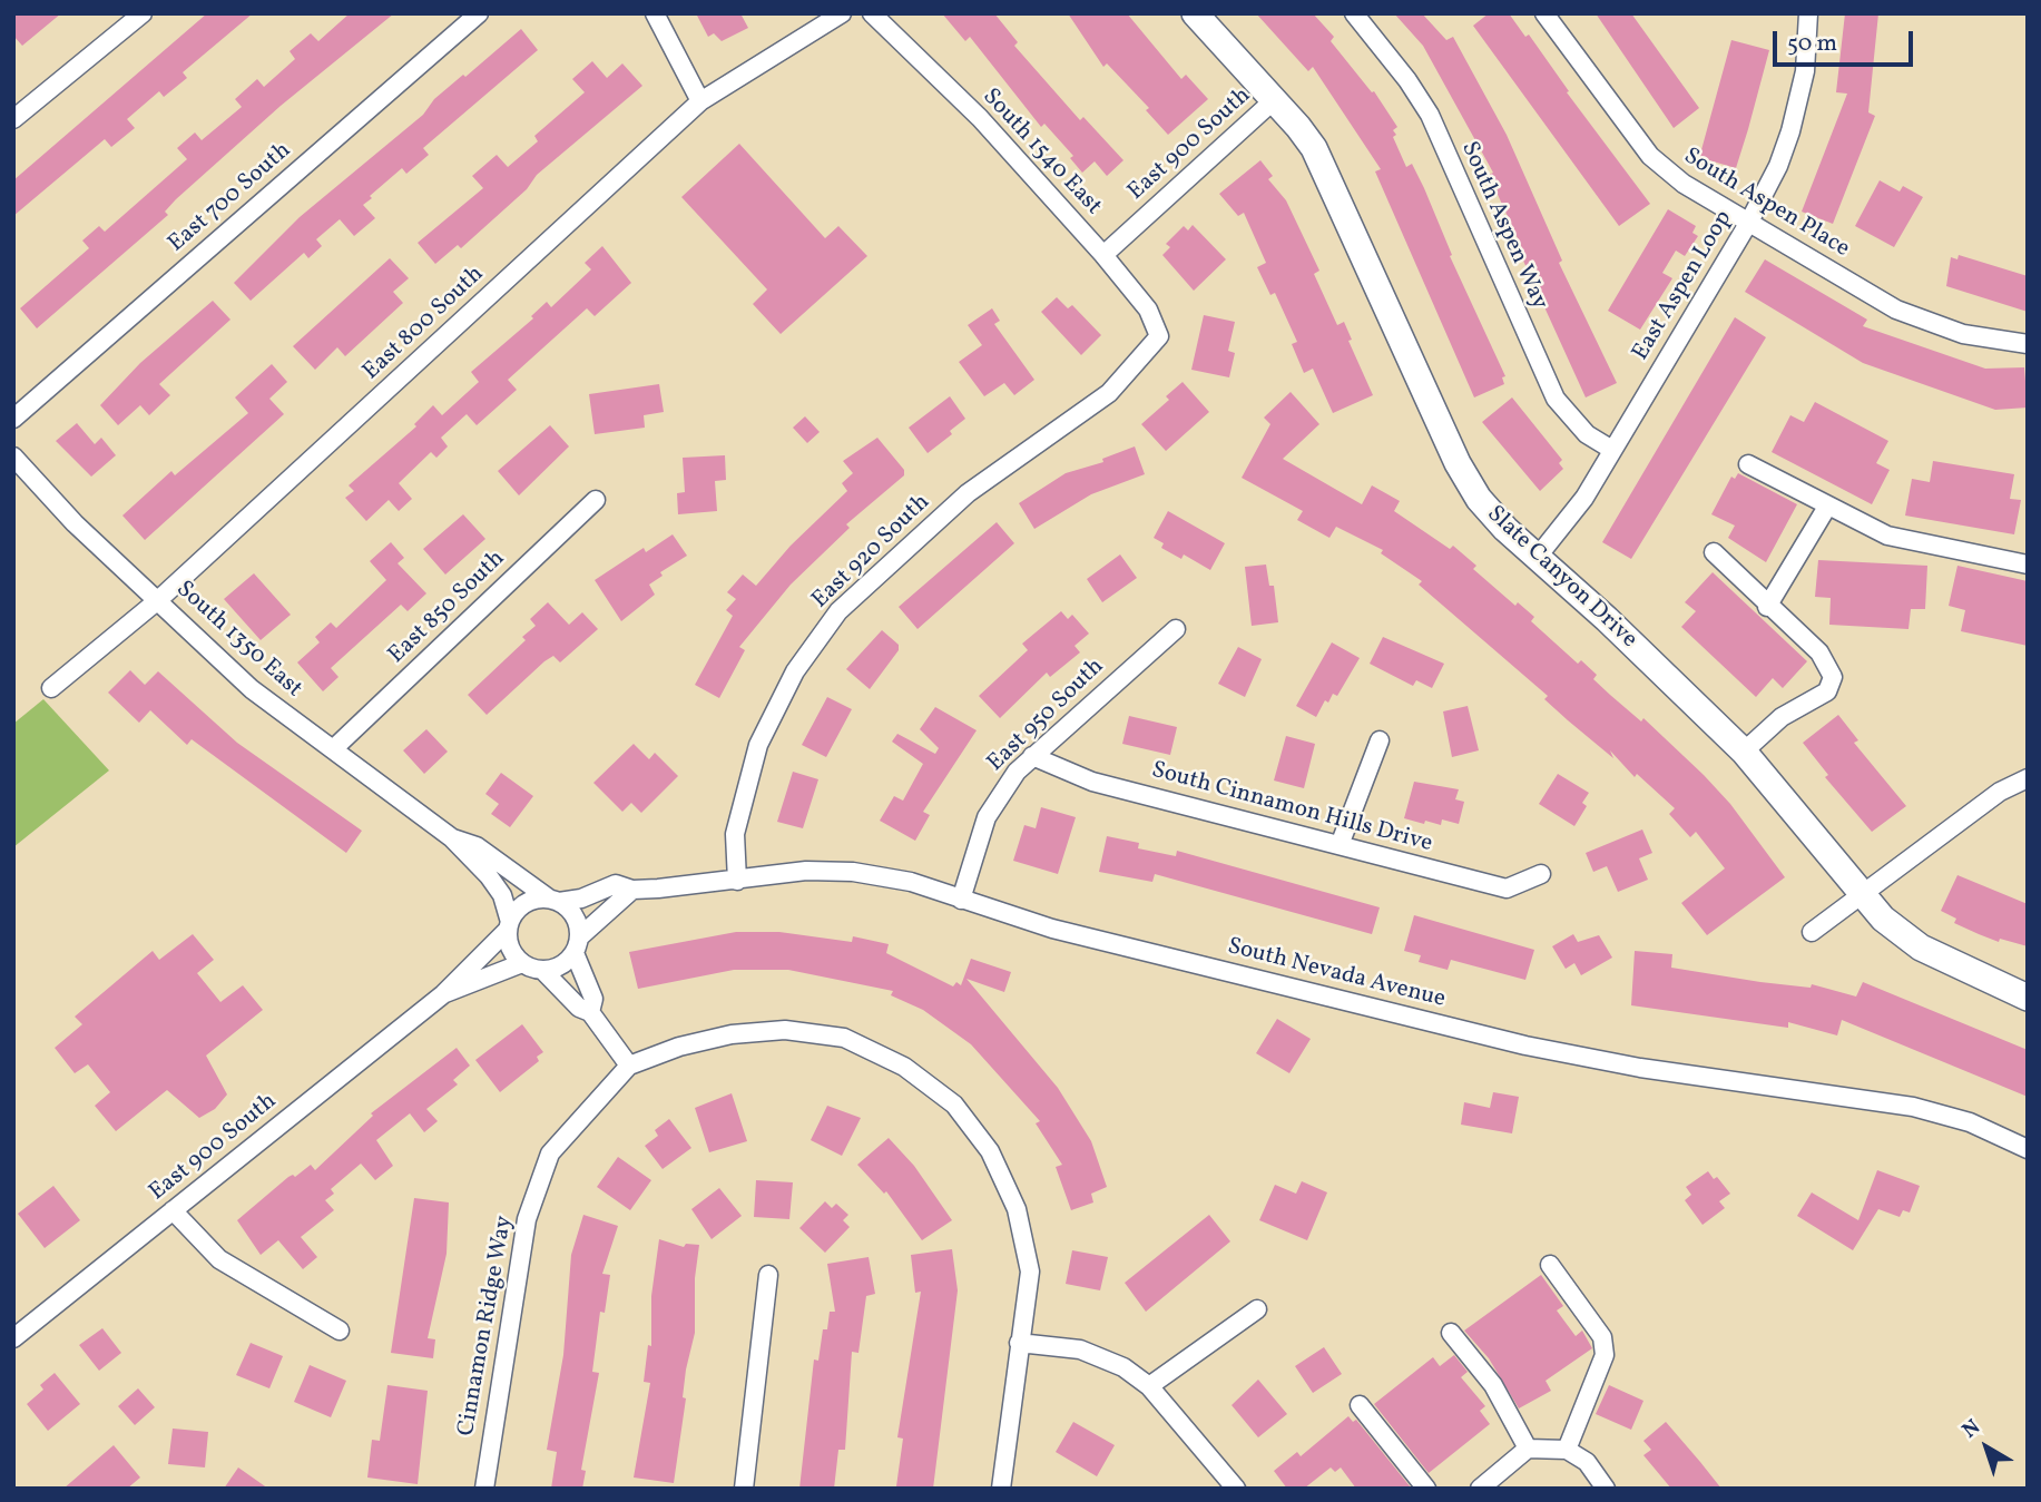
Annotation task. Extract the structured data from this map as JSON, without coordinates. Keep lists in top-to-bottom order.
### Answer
{
  "streets": {
    "street": [
      "East 900 South",
      "South 1540 East",
      "East 700 South",
      "South Aspen Place",
      "South Aspen Way",
      "East Aspen Loop",
      "East 800 South",
      "East 920 South",
      "Slate Canyon Drive",
      "East 850 South",
      "South 1350 East",
      "East 950 South",
      "South Cinnamon Hills Drive",
      "South Nevada Avenue",
      "Cinnamon Ridge Way"
    ]
  },
  "crossings": [
    ["East 900 South", "South 1540 East"],
    ["East 900 South", "Slate Canyon Drive"],
    ["East 900 South", "South 1350 East"],
    ["East 900 South", "South Nevada Avenue"],
    ["South 1540 East", "East 920 South"],
    ["South Aspen Place", "East Aspen Loop"],
    ["South Aspen Way", "East Aspen Loop"],
    ["East Aspen Loop", "Slate Canyon Drive"],
    ["East 800 South", "South 1350 East"],
    ["East 920 South", "South Nevada Avenue"],
    ["East 850 South", "South 1350 East"],
    ["South 1350 East", "South Nevada Avenue"],
    ["East 950 South", "South Cinnamon Hills Drive"],
    ["East 950 South", "South Nevada Avenue"]
  ],
  "scale_bar": "50 m",
  "north": "top left"
}
